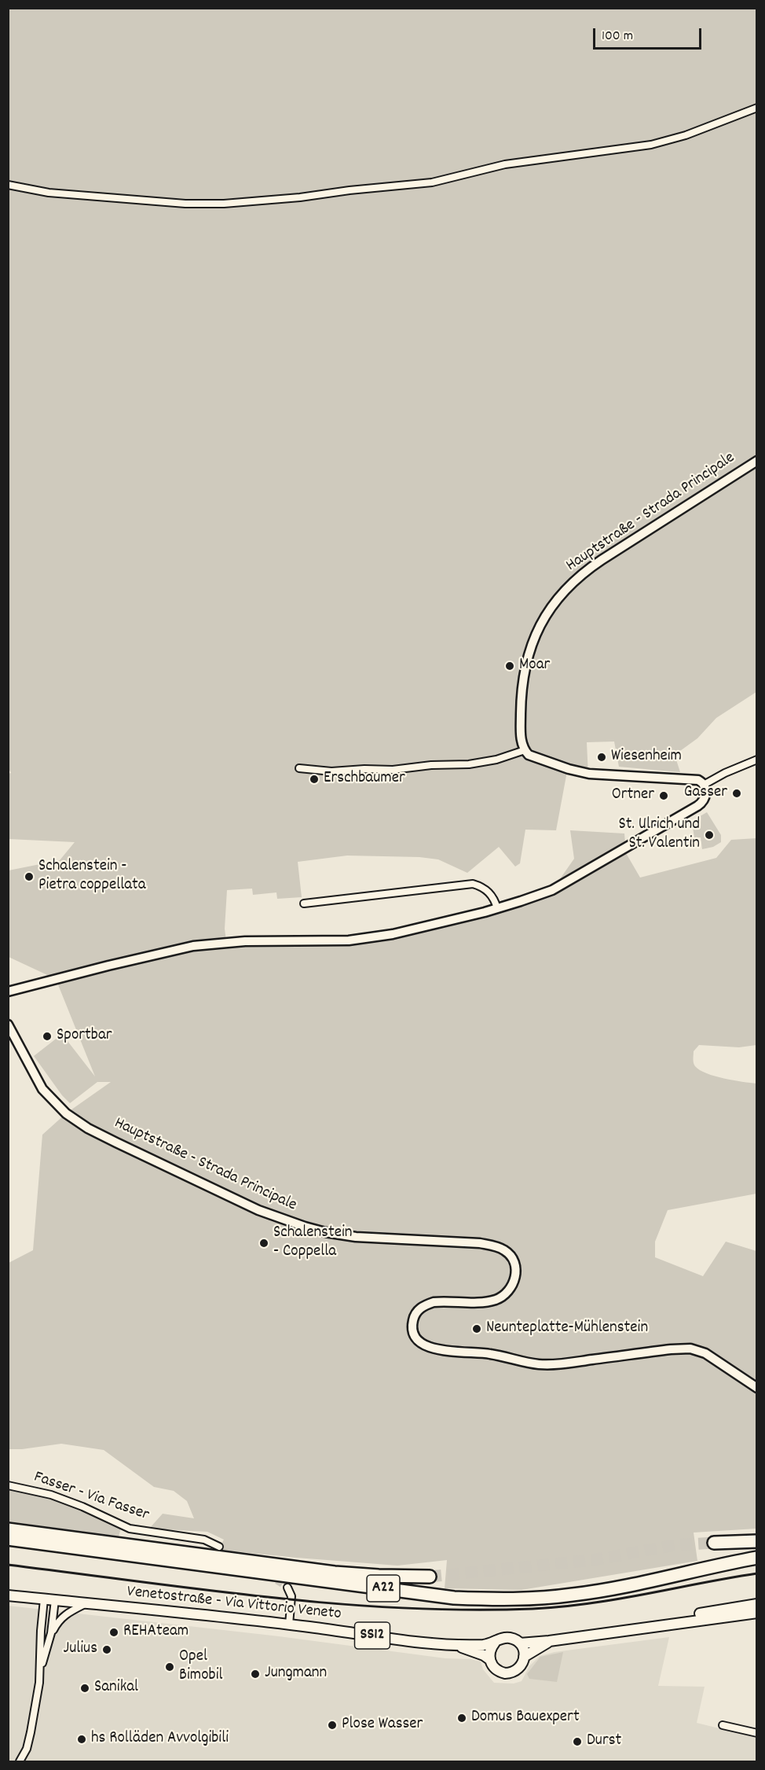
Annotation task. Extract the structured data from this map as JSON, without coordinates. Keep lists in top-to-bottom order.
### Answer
{
  "streets": {
    "highway": ["A22"],
    "main road": ["Venetostraße - Via Vittorio Veneto", "SS12"],
    "street": ["Hauptstraße - Strada Principale", "Fasser - Via Fasser"]
  },
  "places": [
    "Moar",
    "Wiesenheim",
    "Erschbaumer",
    "Gasser",
    "Ortner",
    "St. Ulrich und St. Valentin",
    "Schalenstein - Pietra coppellata",
    "Sportbar",
    "Schalenstein - Coppella",
    "Neunteplatte-Mühlenstein",
    "REHAteam",
    "Julius",
    "Opel Bimobil",
    "Jungmann",
    "Sanikal",
    "Domus Bauexpert",
    "Plose Wasser",
    "hs Rolläden Avvolgibili",
    "Durst"
  ],
  "scale_bar": "100 m"
}
